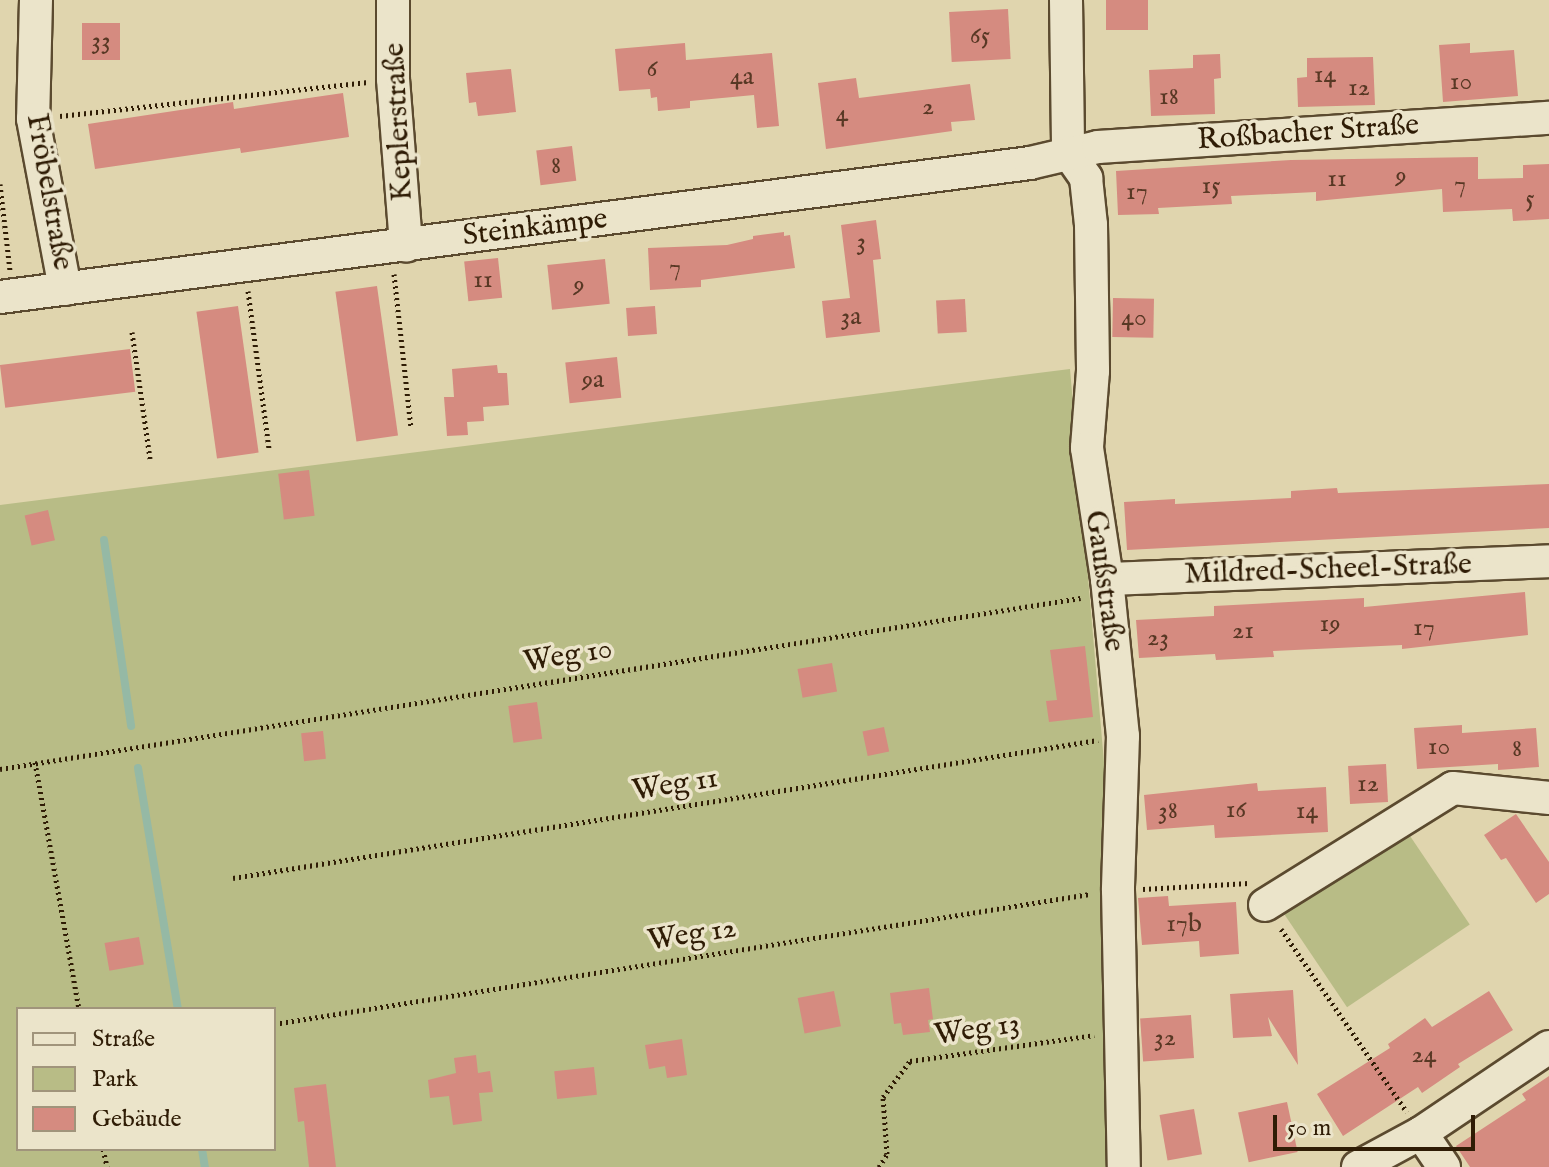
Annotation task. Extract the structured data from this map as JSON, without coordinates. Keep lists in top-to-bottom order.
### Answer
{
  "streets": {
    "street": [
      "Keplerstraße",
      "Roßbacher Straße",
      "Fröbelstraße",
      "Steinkämpe",
      "Mildred-Scheel-Straße",
      "Gaußstraße"
    ],
    "path": [
      "Weg 10",
      "Weg 11",
      "Weg 12",
      "Weg 13"
    ]
  },
  "crossings": [
    ["Keplerstraße", "Steinkämpe"],
    ["Roßbacher Straße", "Steinkämpe"],
    ["Roßbacher Straße", "Gaußstraße"],
    ["Fröbelstraße", "Steinkämpe"],
    ["Steinkämpe", "Gaußstraße"],
    ["Mildred-Scheel-Straße", "Gaußstraße"],
    ["Mildred-Scheel-Straße", "Weg 10"],
    ["Gaußstraße", "Weg 10"],
    ["Gaußstraße", "Weg 11"],
    ["Gaußstraße", "Weg 12"],
    ["Gaußstraße", "Weg 13"]
  ],
  "house_numbers": [
    "65",
    "33",
    "6",
    "14",
    "4a",
    "10",
    "12",
    "18",
    "2",
    "4",
    "8",
    "9",
    "11",
    "7",
    "15",
    "17",
    "5",
    "3",
    "7",
    "11",
    "9",
    "3a",
    "40",
    "9a",
    "19",
    "17",
    "21",
    "23",
    "10",
    "8",
    "12",
    "16",
    "38",
    "14",
    "17b",
    "32",
    "24"
  ],
  "legend": ["Straße", "Park", "Gebäude"],
  "scale_bar": "50 m"
}
